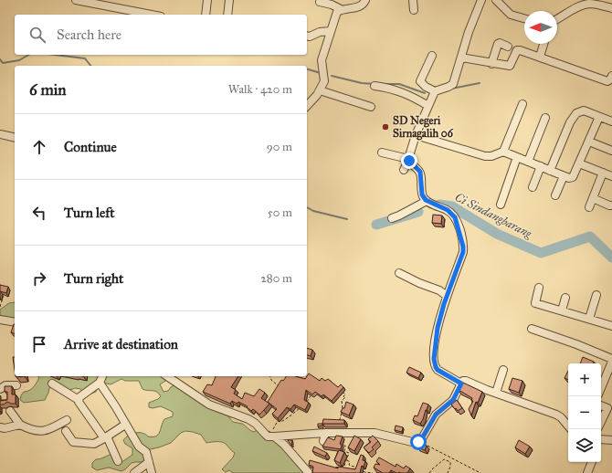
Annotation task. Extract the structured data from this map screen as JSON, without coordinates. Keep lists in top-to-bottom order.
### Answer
{
  "water": ["Ci Sindangbarang"],
  "places": ["SD Negeri Sirnagalih 06"],
  "north": "left",
  "page": {
    "search": "Search here",
    "heading": ["6 min", "Walk · 420 m"],
    "list": [
      ["Continue", "90 m"],
      ["Turn left", "50 m"],
      ["Turn right", "280 m"],
      "Arrive at destination"
    ],
    "map_buttons": ["+", "−"]
  }
}
